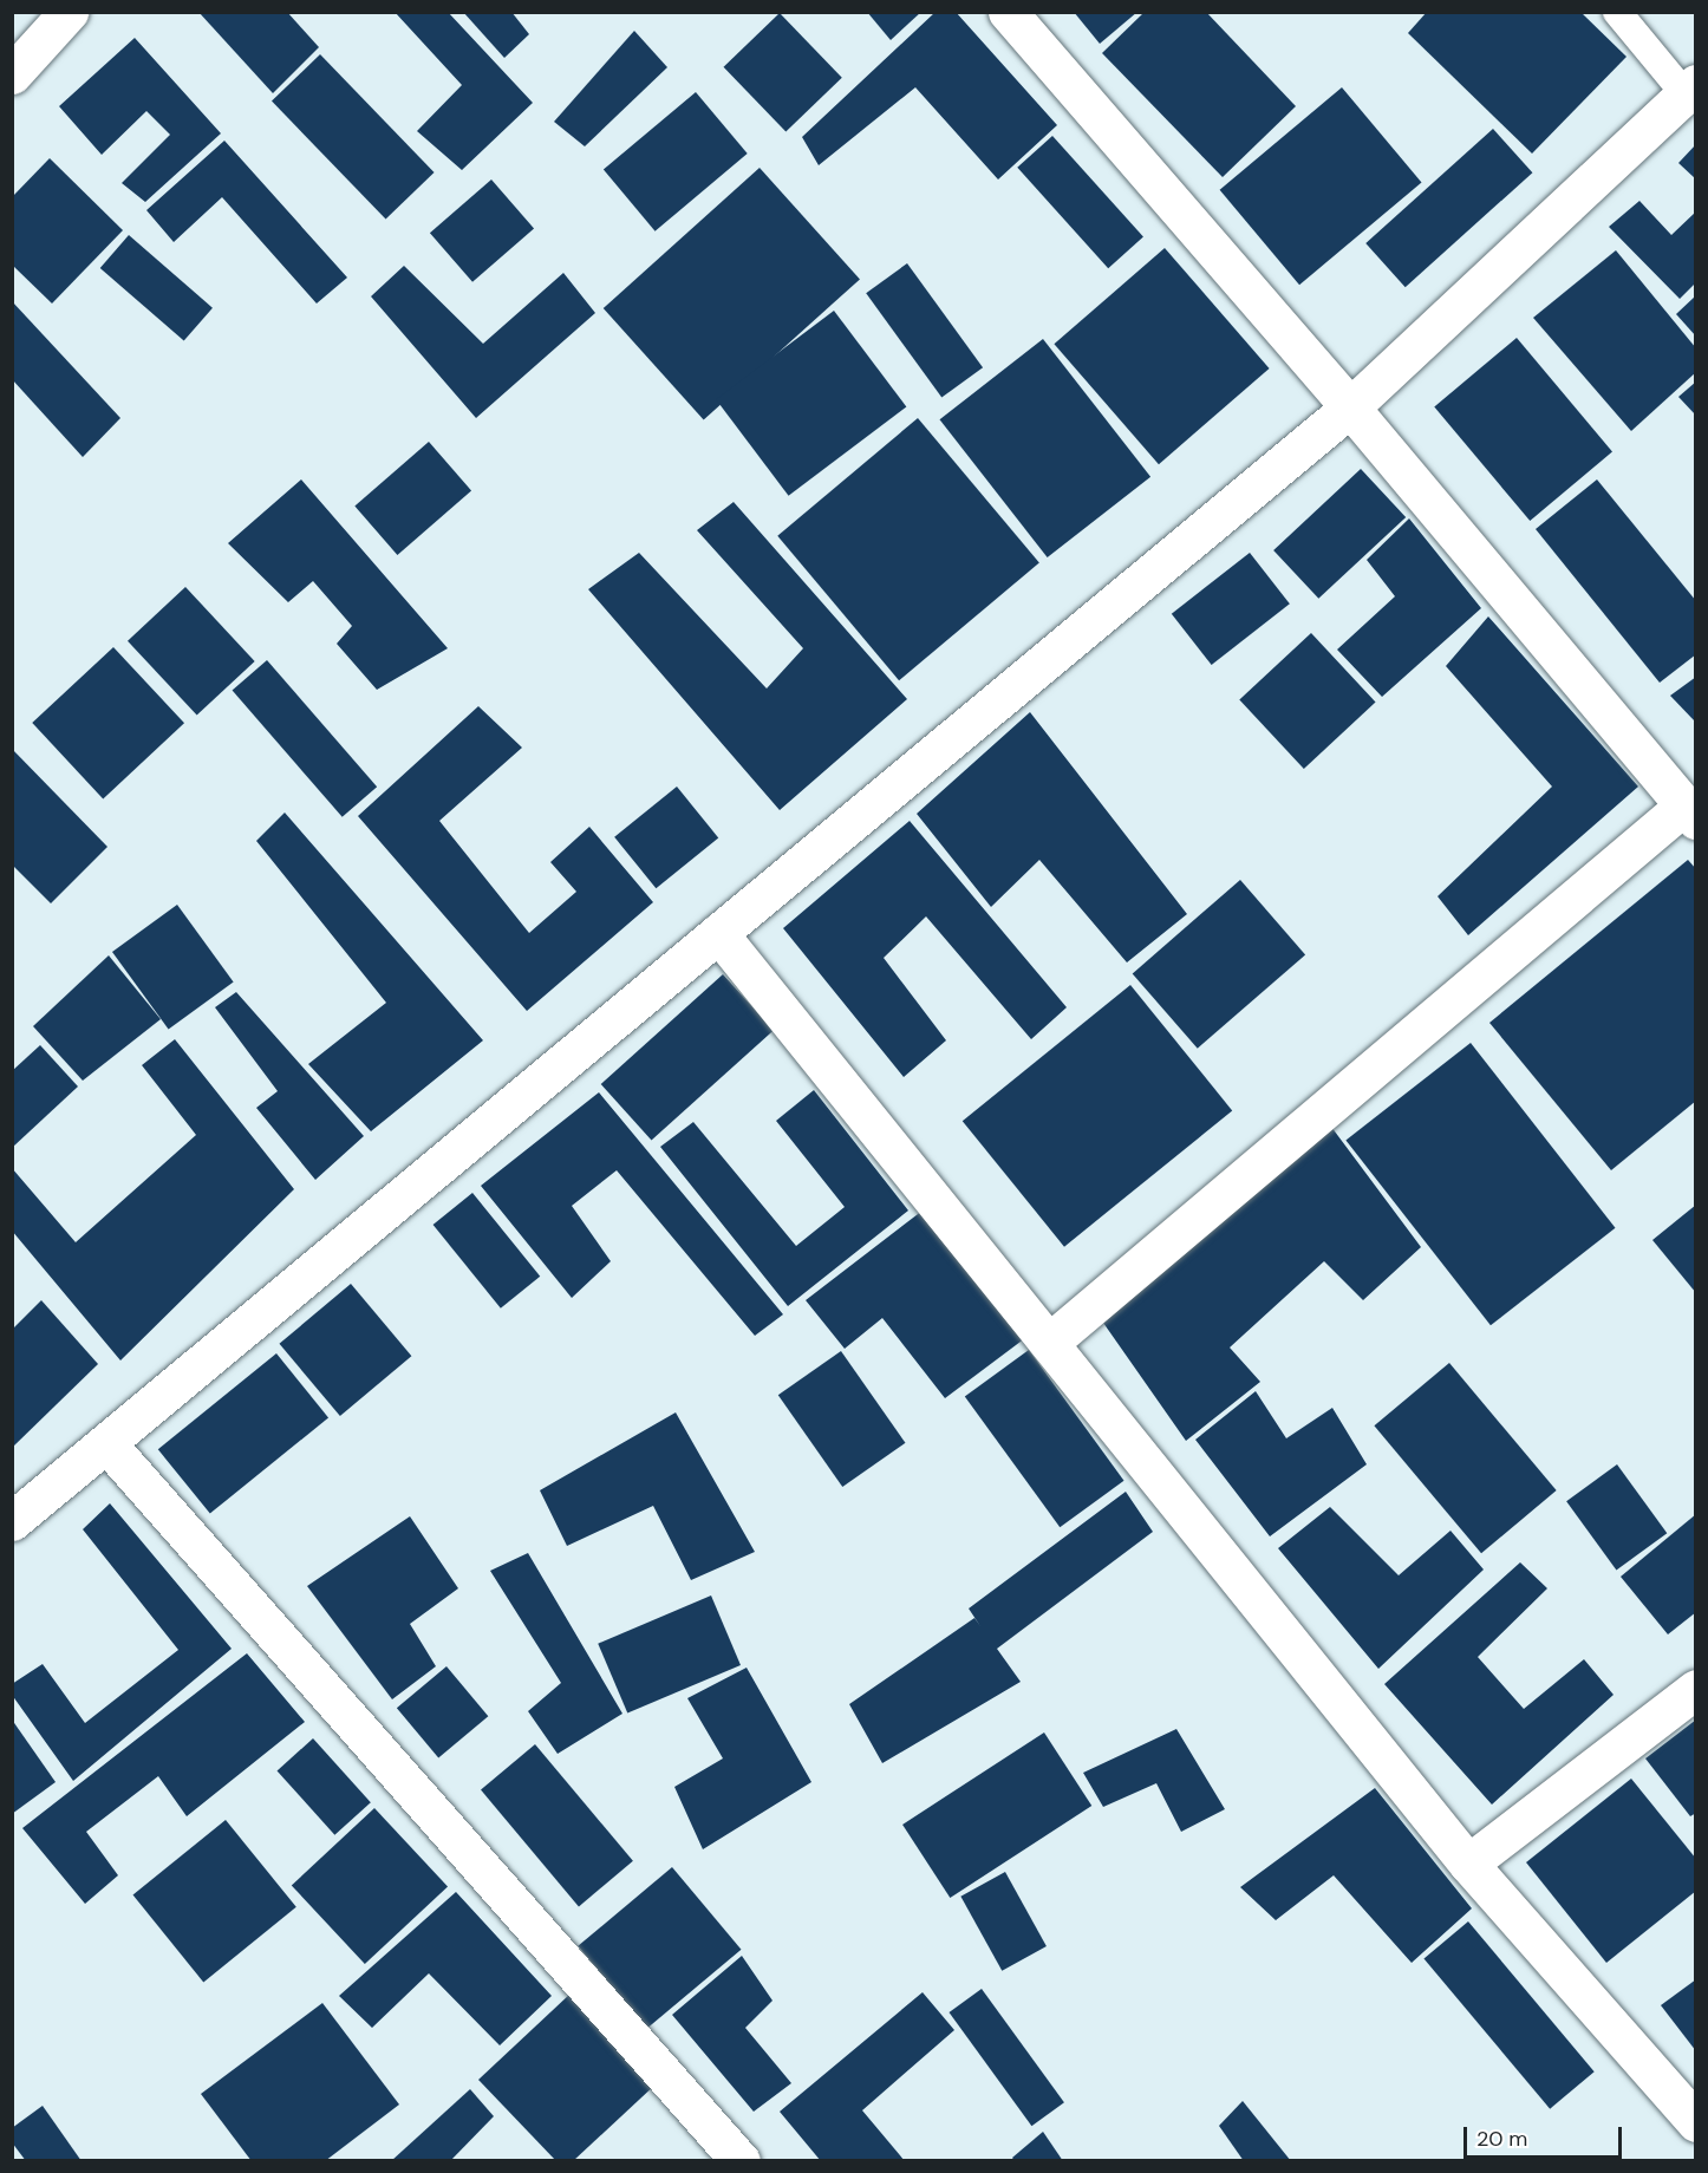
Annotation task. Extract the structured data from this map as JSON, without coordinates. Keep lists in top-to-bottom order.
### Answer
{
  "scale_bar": "20 m"
}
